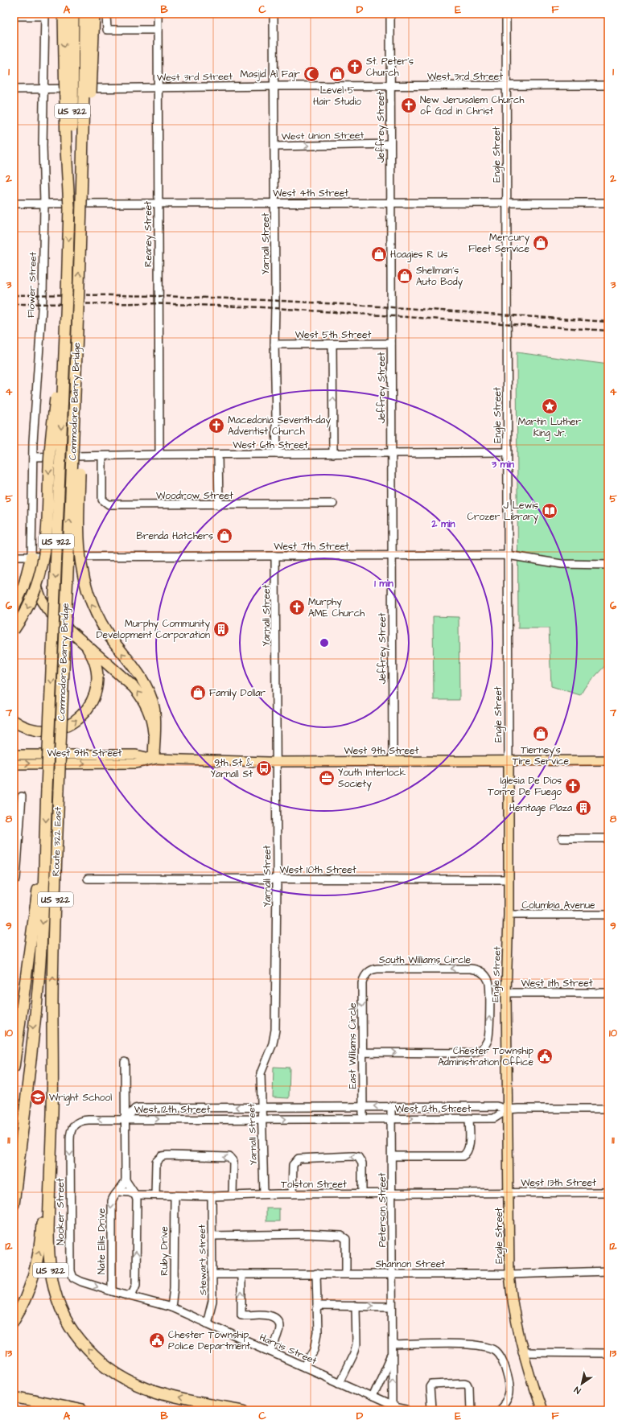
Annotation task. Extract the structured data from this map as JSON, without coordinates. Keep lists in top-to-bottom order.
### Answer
{
  "streets": {
    "highway": ["US 322", "Commodore Barry Bridge", "Route 322 East"],
    "main road": ["Engle Street", "West 9th Street"],
    "street": [
      "West 3rd Street",
      "Jeffrey Street",
      "West Union Street",
      "West 4th Street",
      "Reaney Street",
      "Yarnall Street",
      "Flower Street",
      "West 5th Street",
      "West 6th Street",
      "Woodrow Street",
      "West 7th Street",
      "West 10th Street",
      "Columbia Avenue",
      "South Williams Circle",
      "West 11th Street",
      "East Williams Circle",
      "West 12th Street",
      "West 13th Street",
      "Tolston Street",
      "Peterson Street",
      "Nooker Street",
      "Nate Ellis Drive",
      "Ruby Drive",
      "Stewart Street",
      "Shannon Street",
      "Harris Street"
    ]
  },
  "crossings": [
    ["West 3rd Street", "Jeffrey Street"],
    ["West 3rd Street", "Engle Street"],
    ["West 3rd Street", "Reaney Street"],
    ["West 3rd Street", "Yarnall Street"],
    ["West 3rd Street", "Flower Street"],
    ["US 322", "Commodore Barry Bridge"],
    ["US 322", "Route 322 East"],
    ["Jeffrey Street", "West Union Street"],
    ["Jeffrey Street", "West 4th Street"],
    ["Jeffrey Street", "West 5th Street"],
    ["Jeffrey Street", "West 6th Street"],
    ["Jeffrey Street", "West 7th Street"],
    ["Jeffrey Street", "West 9th Street"],
    ["West Union Street", "Yarnall Street"],
    ["Engle Street", "West 4th Street"],
    ["Engle Street", "West 6th Street"],
    ["Engle Street", "West 7th Street"],
    ["Engle Street", "West 9th Street"],
    ["Engle Street", "West 10th Street"],
    ["Engle Street", "Columbia Avenue"],
    ["Engle Street", "West 11th Street"],
    ["Engle Street", "West 12th Street"],
    ["Engle Street", "West 13th Street"],
    ["Engle Street", "Tolston Street"],
    ["Engle Street", "Shannon Street"],
    ["West 4th Street", "Reaney Street"],
    ["West 4th Street", "Yarnall Street"],
    ["West 4th Street", "Flower Street"],
    ["Reaney Street", "West 6th Street"],
    ["Yarnall Street", "West 5th Street"],
    ["Yarnall Street", "West 6th Street"],
    ["Yarnall Street", "West 7th Street"],
    ["Yarnall Street", "West 9th Street"],
    ["Yarnall Street", "West 10th Street"],
    ["Yarnall Street", "West 12th Street"],
    ["Yarnall Street", "Tolston Street"],
    ["Flower Street", "West 6th Street"],
    ["Flower Street", "West 7th Street"],
    ["Commodore Barry Bridge", "Route 322 East"],
    ["West 6th Street", "Woodrow Street"],
    ["South Williams Circle", "East Williams Circle"],
    ["East Williams Circle", "West 12th Street"],
    ["West 12th Street", "Peterson Street"],
    ["West 12th Street", "Nooker Street"],
    ["West 13th Street", "Tolston Street"],
    ["Tolston Street", "Peterson Street"],
    ["Tolston Street", "Nate Ellis Drive"],
    ["Tolston Street", "Ruby Drive"],
    ["Tolston Street", "Stewart Street"],
    ["Peterson Street", "Shannon Street"],
    ["Peterson Street", "Harris Street"],
    ["Nooker Street", "Nate Ellis Drive"],
    ["Nooker Street", "Harris Street"],
    ["Ruby Drive", "Harris Street"],
    ["Stewart Street", "Shannon Street"],
    ["Stewart Street", "Harris Street"]
  ],
  "one_way": ["West Union Street", "East Williams Circle"],
  "places": {
    "church": [
      "St. Peter's Church",
      "New Jerusalem Church of God in Christ",
      "Macedonia Seventh-day Adventist Church",
      "Murphy AME Church",
      "Iglesia De Dios Torre De Fuego"
    ],
    "mosque": ["Masjid Al Fajr"],
    "shop": [
      "Level 5 Hair Studio",
      "Mercury Fleet Service",
      "Hoagies R Us",
      "Shellman's Auto Body",
      "Brenda Hatchers",
      "Family Dollar",
      "Tierney's Tire Service"
    ],
    "place": ["Martin Luther King Jr."],
    "library": ["J Lewis Crozer Library"],
    "building": ["Murphy Community Development Corporation", "Heritage Plaza"],
    "bus stop": ["9th St & Yarnall St"],
    "office": ["Youth Interlock Society"],
    "public building": ["Chester Township Administration Office", "Chester Township Police Department"],
    "school or university": ["Wright School"]
  },
  "north": "bottom left",
  "grid": {
    "columns": [
      "A",
      "B",
      "C",
      "D",
      "E",
      "F"
    ],
    "rows": [
      "1",
      "2",
      "3",
      "4",
      "5",
      "6",
      "7",
      "8",
      "9",
      "10",
      "11",
      "12",
      "13"
    ]
  },
  "rings": ["3 min", "2 min", "1 min"]
}
